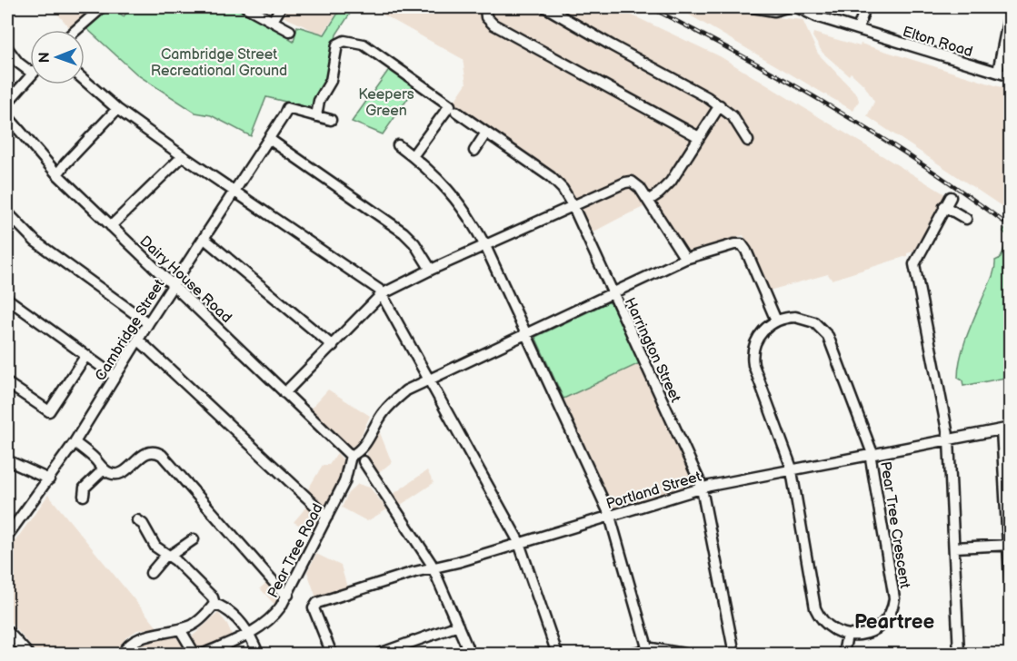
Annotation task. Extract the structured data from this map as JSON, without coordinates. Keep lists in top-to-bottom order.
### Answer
{
  "streets": {
    "street": [
      "Elton Road",
      "Dairy House Road",
      "Cambridge Street",
      "Harrington Street",
      "Portland Street",
      "Pear Tree Crescent",
      "Pear Tree Road"
    ]
  },
  "crossings": [
    ["Dairy House Road", "Cambridge Street"],
    ["Dairy House Road", "Portland Street"],
    ["Dairy House Road", "Pear Tree Road"],
    ["Cambridge Street", "Harrington Street"],
    ["Harrington Street", "Portland Street"],
    ["Harrington Street", "Pear Tree Road"],
    ["Portland Street", "Pear Tree Crescent"],
    ["Pear Tree Crescent", "Pear Tree Road"]
  ],
  "districts": ["Peartree"],
  "parks": ["Cambridge Street Recreational Ground", "Keepers Green"],
  "north": "left"
}
